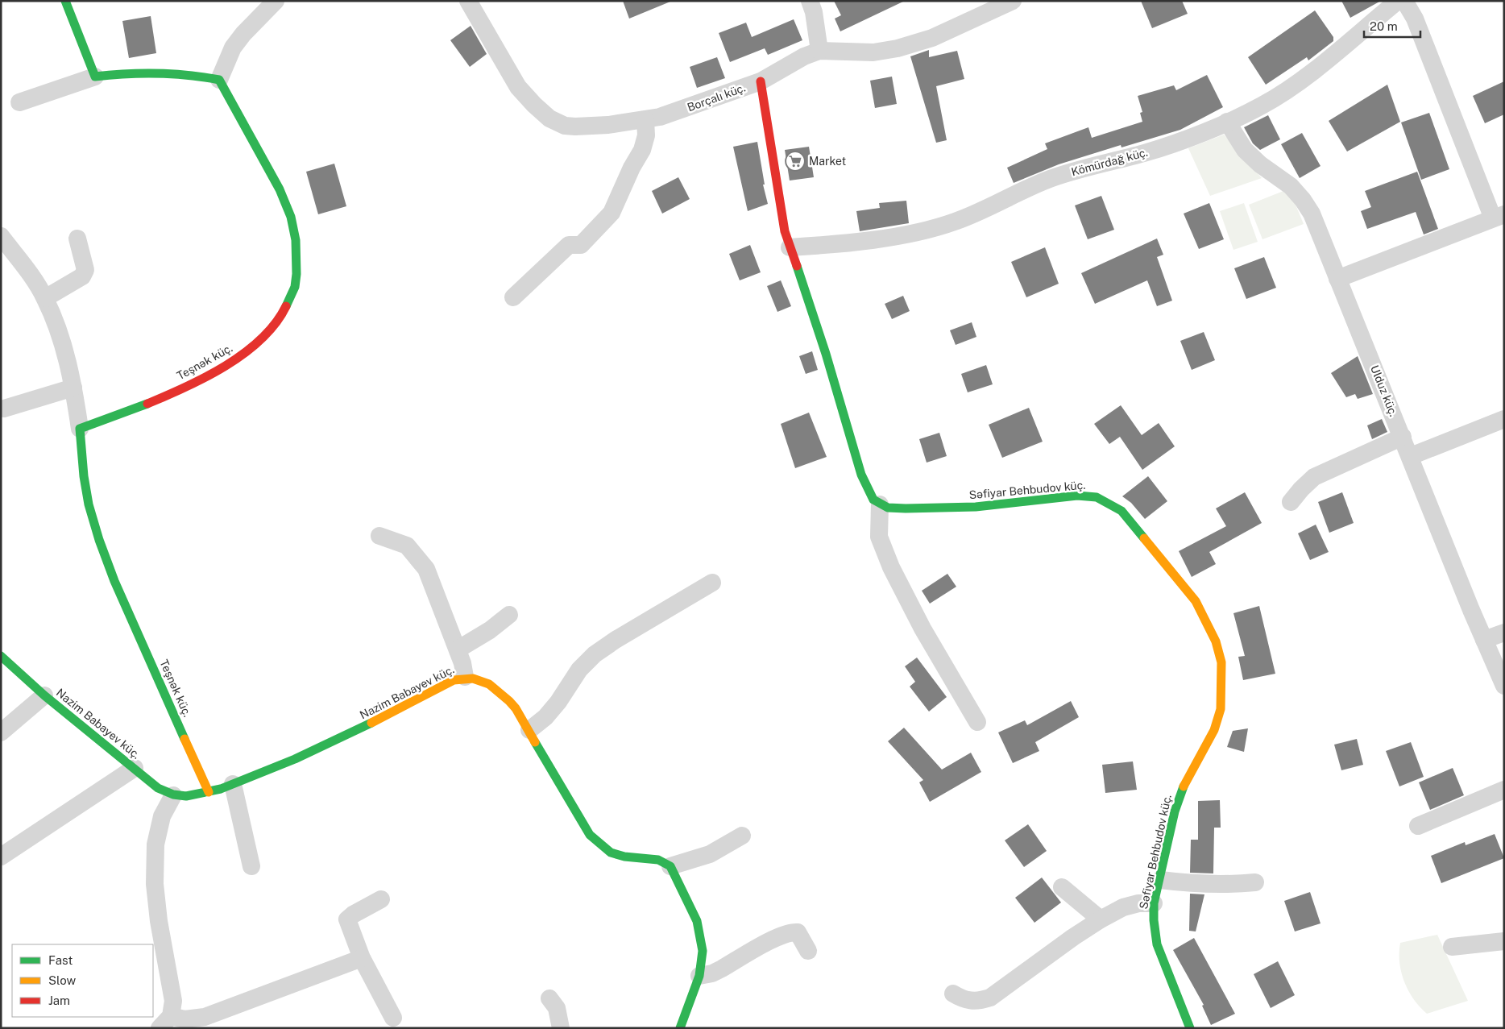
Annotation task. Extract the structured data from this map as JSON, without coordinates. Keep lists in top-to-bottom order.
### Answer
{
  "streets": {
    "street": [
      "Borçalı küç.",
      "Kömürdağ küç.",
      "Teşnək küç.",
      "Ulduz küç.",
      "Səfiyar Behbudov küç.",
      "Nazim Babayev küç."
    ]
  },
  "crossings": [
    ["Kömürdağ küç.", "Ulduz küç."],
    ["Teşnək küç.", "Nazim Babayev küç."]
  ],
  "places": {
    "supermarket": ["Market"]
  },
  "legend": ["Fast", "Slow", "Jam"],
  "scale_bar": "20 m"
}
